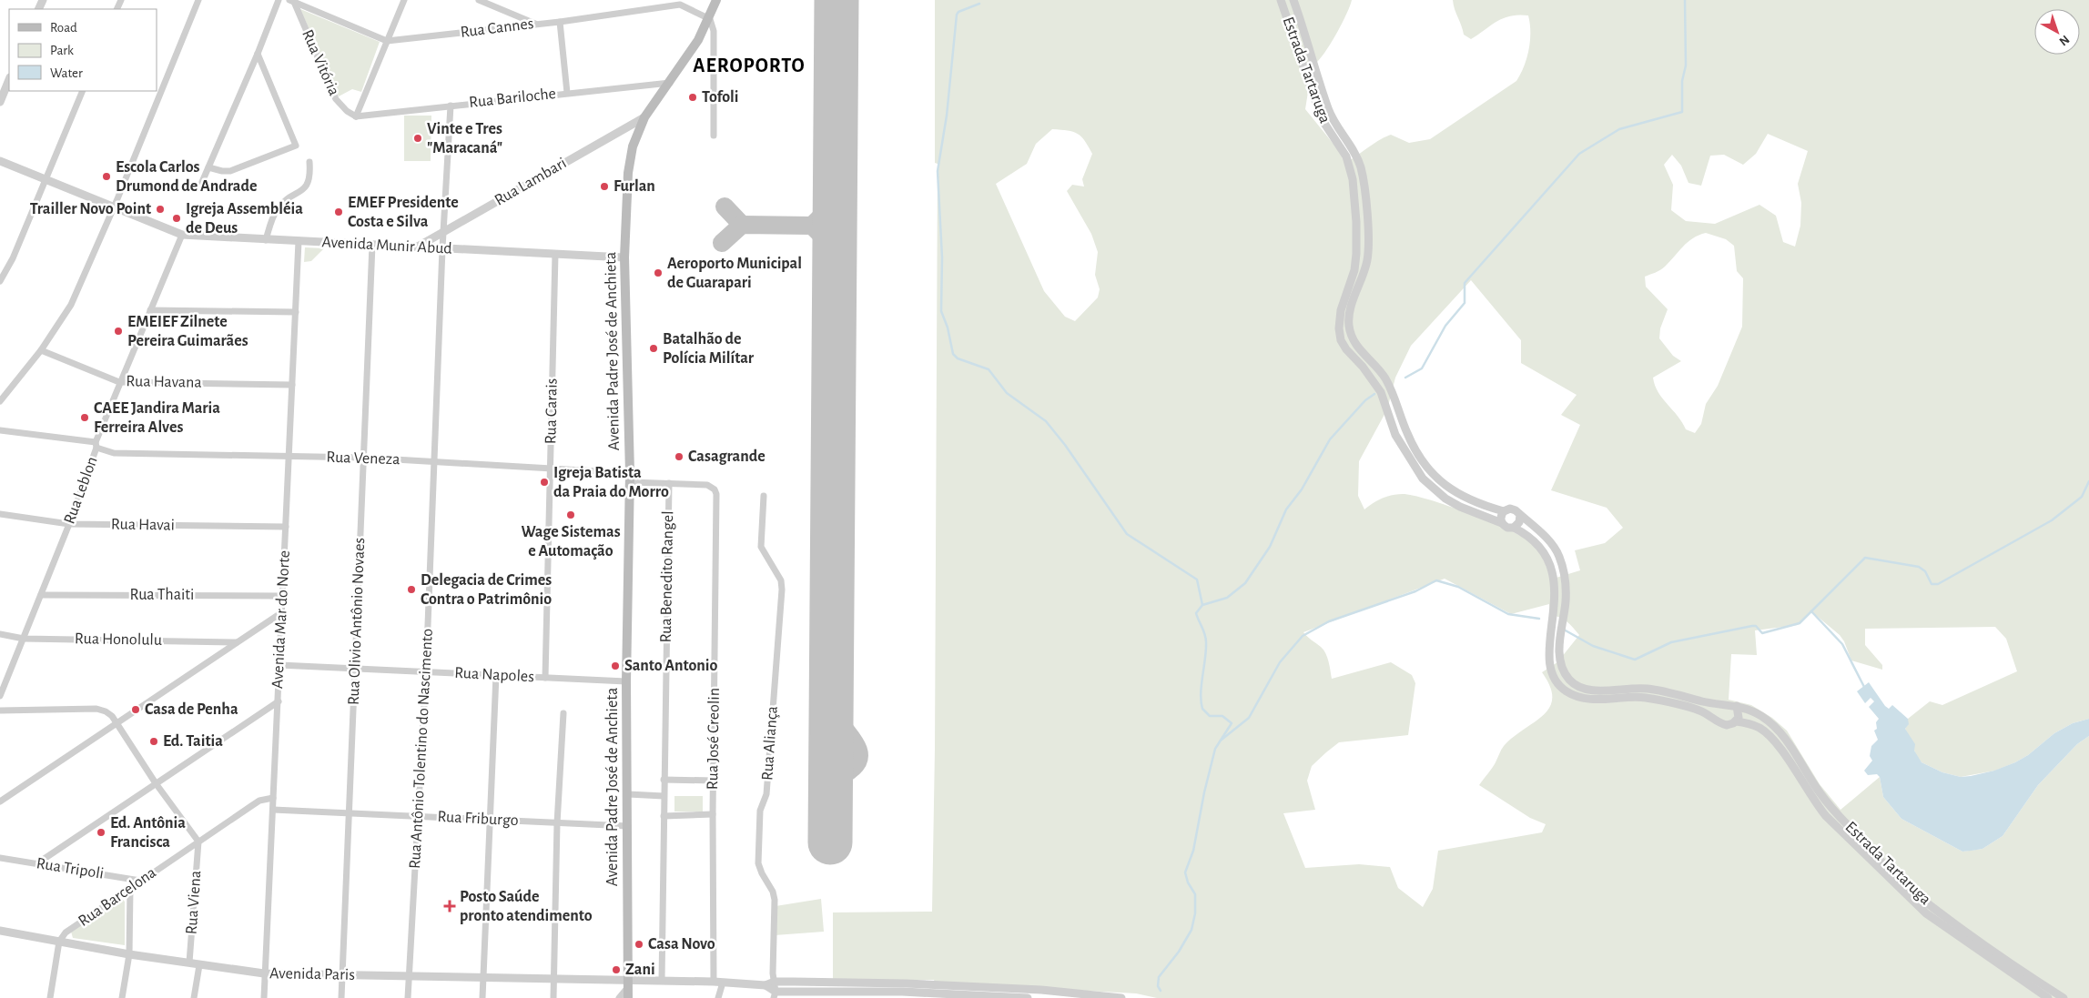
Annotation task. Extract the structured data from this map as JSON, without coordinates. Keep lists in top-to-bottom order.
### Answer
{
  "streets": {
    "main road": ["Avenida Padre José de Anchieta"],
    "street": [
      "Rua Cannes",
      "Rua Vitória",
      "Estrada Tartaruga",
      "Rua Bariloche",
      "Rua Lambari",
      "Avenida Munir Abud",
      "Rua Havana",
      "Rua Carais",
      "Rua Veneza",
      "Rua Leblon",
      "Rua Havai",
      "Rua Benedito Rangel",
      "Rua Thaiti",
      "Avenida Mar do Norte",
      "Rua Olivio Antônio Novaes",
      "Rua Honolulu",
      "Rua Napoles",
      "Rua José Creolin",
      "Rua Aliança",
      "Rua Antônio Tolentino do Nascimento",
      "Rua Friburgo",
      "Rua Tripoli",
      "Rua Barcelona",
      "Rua Viena",
      "Avenida Paris"
    ]
  },
  "crossings": [
    ["Rua Cannes", "Rua Vitória"],
    ["Rua Vitória", "Rua Bariloche"],
    ["Rua Bariloche", "Avenida Padre José de Anchieta"],
    ["Rua Bariloche", "Rua Antônio Tolentino do Nascimento"],
    ["Rua Lambari", "Avenida Munir Abud"],
    ["Rua Lambari", "Avenida Padre José de Anchieta"],
    ["Rua Lambari", "Rua Antônio Tolentino do Nascimento"],
    ["Avenida Munir Abud", "Avenida Padre José de Anchieta"],
    ["Avenida Munir Abud", "Rua Carais"],
    ["Avenida Munir Abud", "Rua Leblon"],
    ["Avenida Munir Abud", "Avenida Mar do Norte"],
    ["Avenida Munir Abud", "Rua Olivio Antônio Novaes"],
    ["Avenida Munir Abud", "Rua Antônio Tolentino do Nascimento"],
    ["Avenida Padre José de Anchieta", "Rua Veneza"],
    ["Avenida Padre José de Anchieta", "Rua Napoles"],
    ["Avenida Padre José de Anchieta", "Rua José Creolin"],
    ["Avenida Padre José de Anchieta", "Rua Friburgo"],
    ["Avenida Padre José de Anchieta", "Avenida Paris"],
    ["Rua Havana", "Rua Leblon"],
    ["Rua Havana", "Avenida Mar do Norte"],
    ["Rua Carais", "Rua Veneza"],
    ["Rua Carais", "Rua Napoles"],
    ["Rua Veneza", "Rua Leblon"],
    ["Rua Veneza", "Avenida Mar do Norte"],
    ["Rua Veneza", "Rua Olivio Antônio Novaes"],
    ["Rua Veneza", "Rua José Creolin"],
    ["Rua Veneza", "Rua Antônio Tolentino do Nascimento"],
    ["Rua Leblon", "Rua Havai"],
    ["Rua Leblon", "Rua Thaiti"],
    ["Rua Leblon", "Rua Honolulu"],
    ["Rua Havai", "Avenida Mar do Norte"],
    ["Rua Benedito Rangel", "Rua José Creolin"],
    ["Rua Benedito Rangel", "Avenida Paris"],
    ["Rua Thaiti", "Avenida Mar do Norte"],
    ["Avenida Mar do Norte", "Rua Napoles"],
    ["Avenida Mar do Norte", "Rua Friburgo"],
    ["Avenida Mar do Norte", "Rua Barcelona"],
    ["Avenida Mar do Norte", "Avenida Paris"],
    ["Rua Olivio Antônio Novaes", "Rua Napoles"],
    ["Rua Olivio Antônio Novaes", "Rua Friburgo"],
    ["Rua Olivio Antônio Novaes", "Avenida Paris"],
    ["Rua Napoles", "Rua Antônio Tolentino do Nascimento"],
    ["Rua José Creolin", "Avenida Paris"],
    ["Rua Antônio Tolentino do Nascimento", "Rua Friburgo"],
    ["Rua Antônio Tolentino do Nascimento", "Avenida Paris"],
    ["Rua Tripoli", "Rua Barcelona"],
    ["Rua Barcelona", "Rua Viena"],
    ["Rua Barcelona", "Avenida Paris"],
    ["Rua Viena", "Avenida Paris"]
  ],
  "districts": ["AEROPORTO"],
  "places": {
    "other": [
      "Tofoli",
      "Vinte e Tres \"Maracaná\"",
      "Escola Carlos Drumond de Andrade",
      "Furlan",
      "Trailler Novo Point",
      "EMEF Presidente Costa e Silva",
      "Igreja Assembléia de Deus",
      "Aeroporto Municipal de Guarapari",
      "EMEIEF Zilnete Pereira Guimarães",
      "Batalhão de Polícia Milítar",
      "CAEE Jandira Maria Ferreira Alves",
      "Casagrande",
      "Igreja Batista da Praia do Morro",
      "Wage Sistemas e Automação",
      "Delegacia de Crimes Contra o Patrimônio",
      "Santo Antonio",
      "Casa de Penha",
      "Ed. Taitia",
      "Ed. Antônia Francisca",
      "Casa Novo",
      "Zani"
    ],
    "health": ["Posto Saúde pronto atendimento"]
  },
  "legend": ["Road", "Park", "Water"],
  "north": "bottom right"
}
